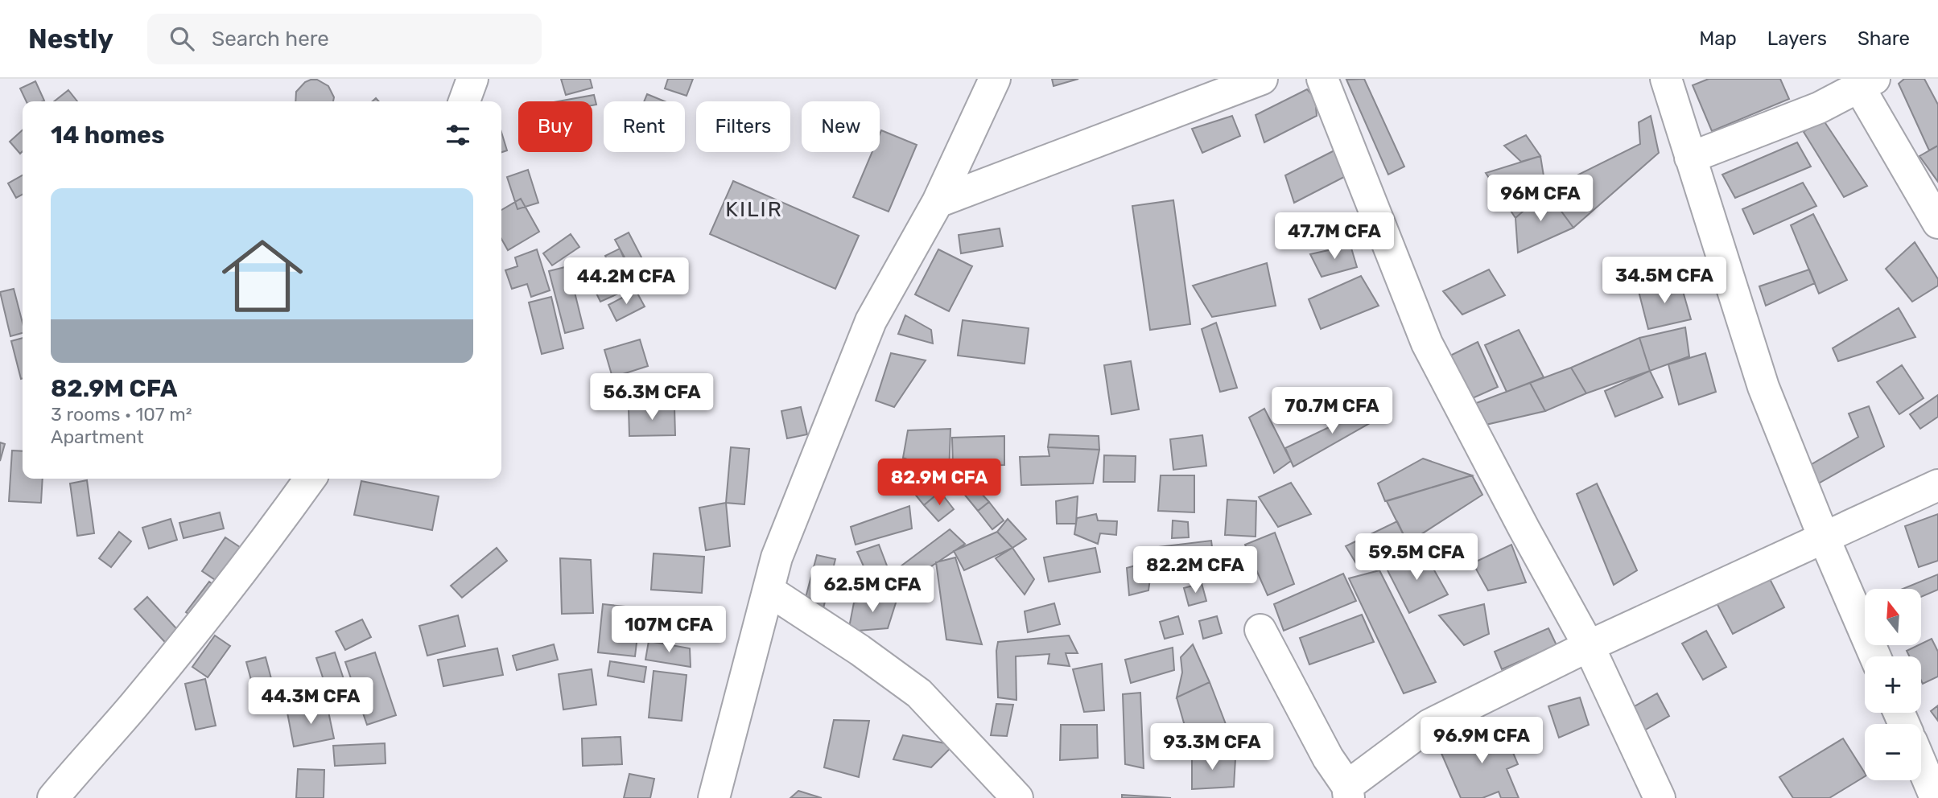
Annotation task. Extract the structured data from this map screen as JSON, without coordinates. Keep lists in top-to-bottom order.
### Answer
{
  "districts": ["KILIR"],
  "north": "top",
  "page": {
    "header": "Nestly",
    "search": "Search here",
    "nav": ["Map", "Layers", "Share"],
    "chip": [
      "Buy",
      "Rent",
      "Filters",
      "New"
    ],
    "heading": "14 homes",
    "list": [
      {
        "name": "82.9M CFA",
        "note": "3 rooms · 107 m² · Apartment"
      }
    ],
    "price": [
      "96M CFA",
      "47.7M CFA",
      "34.5M CFA",
      "44.2M CFA",
      "56.3M CFA",
      "70.7M CFA",
      "82.9M CFA",
      "59.5M CFA",
      "82.2M CFA",
      "62.5M CFA",
      "107M CFA",
      "44.3M CFA",
      "96.9M CFA",
      "93.3M CFA"
    ],
    "map_buttons": ["+", "−"]
  }
}
